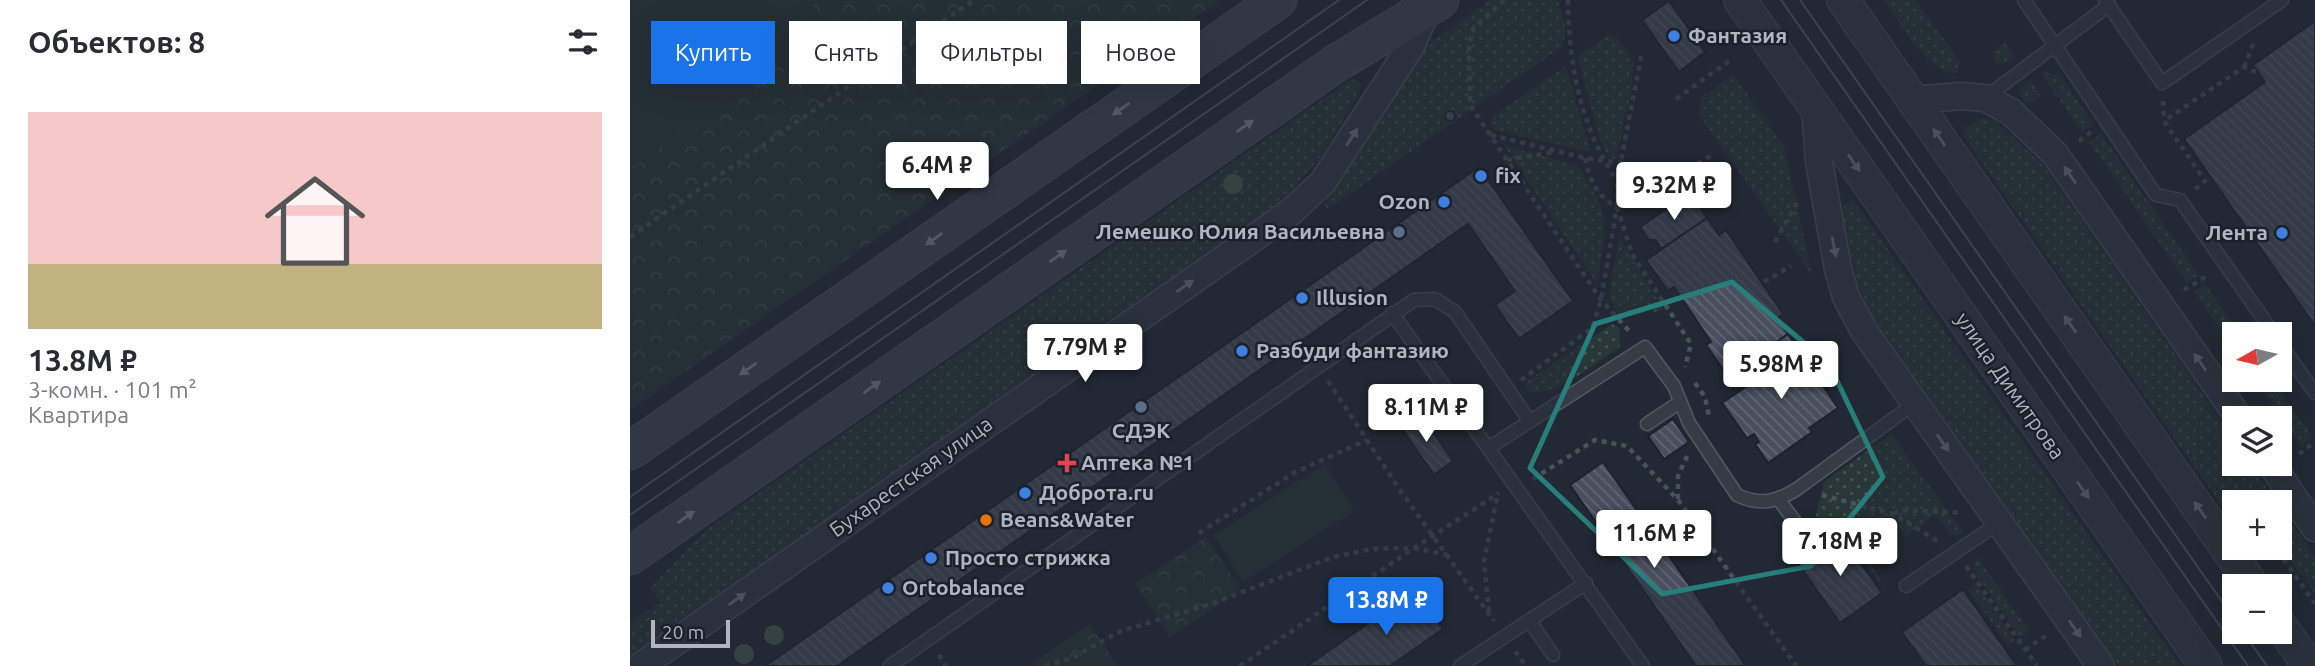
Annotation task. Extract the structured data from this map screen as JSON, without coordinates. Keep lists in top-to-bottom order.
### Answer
{
  "streets": {
    "main road": ["Бухарестская улица"],
    "street": ["улица Димитрова"]
  },
  "places": {
    "other": [
      "Фантазия",
      "fix",
      "Ozon",
      "Лемешко Юлия Васильевна",
      "Лента",
      "Illusion",
      "Разбуди фантазию",
      "СДЭК",
      "Доброта.ru",
      "Beans&Water",
      "Просто стрижка",
      "Ortobalance"
    ],
    "health": ["Аптека №1"]
  },
  "scale_bar": "20 m",
  "north": "left",
  "page": {
    "heading": "Объектов: 8",
    "chip": [
      "Купить",
      "Снять",
      "Фильтры",
      "Новое"
    ],
    "list": [
      {
        "name": "13.8M ₽",
        "note": "3-комн. · 101 m² · Квартира"
      }
    ],
    "price": [
      "6.4M ₽",
      "9.32M ₽",
      "7.79M ₽",
      "5.98M ₽",
      "8.11M ₽",
      "11.6M ₽",
      "7.18M ₽",
      "13.8M ₽"
    ],
    "map_buttons": ["+", "−"],
    "scale": "20 m"
  }
}
